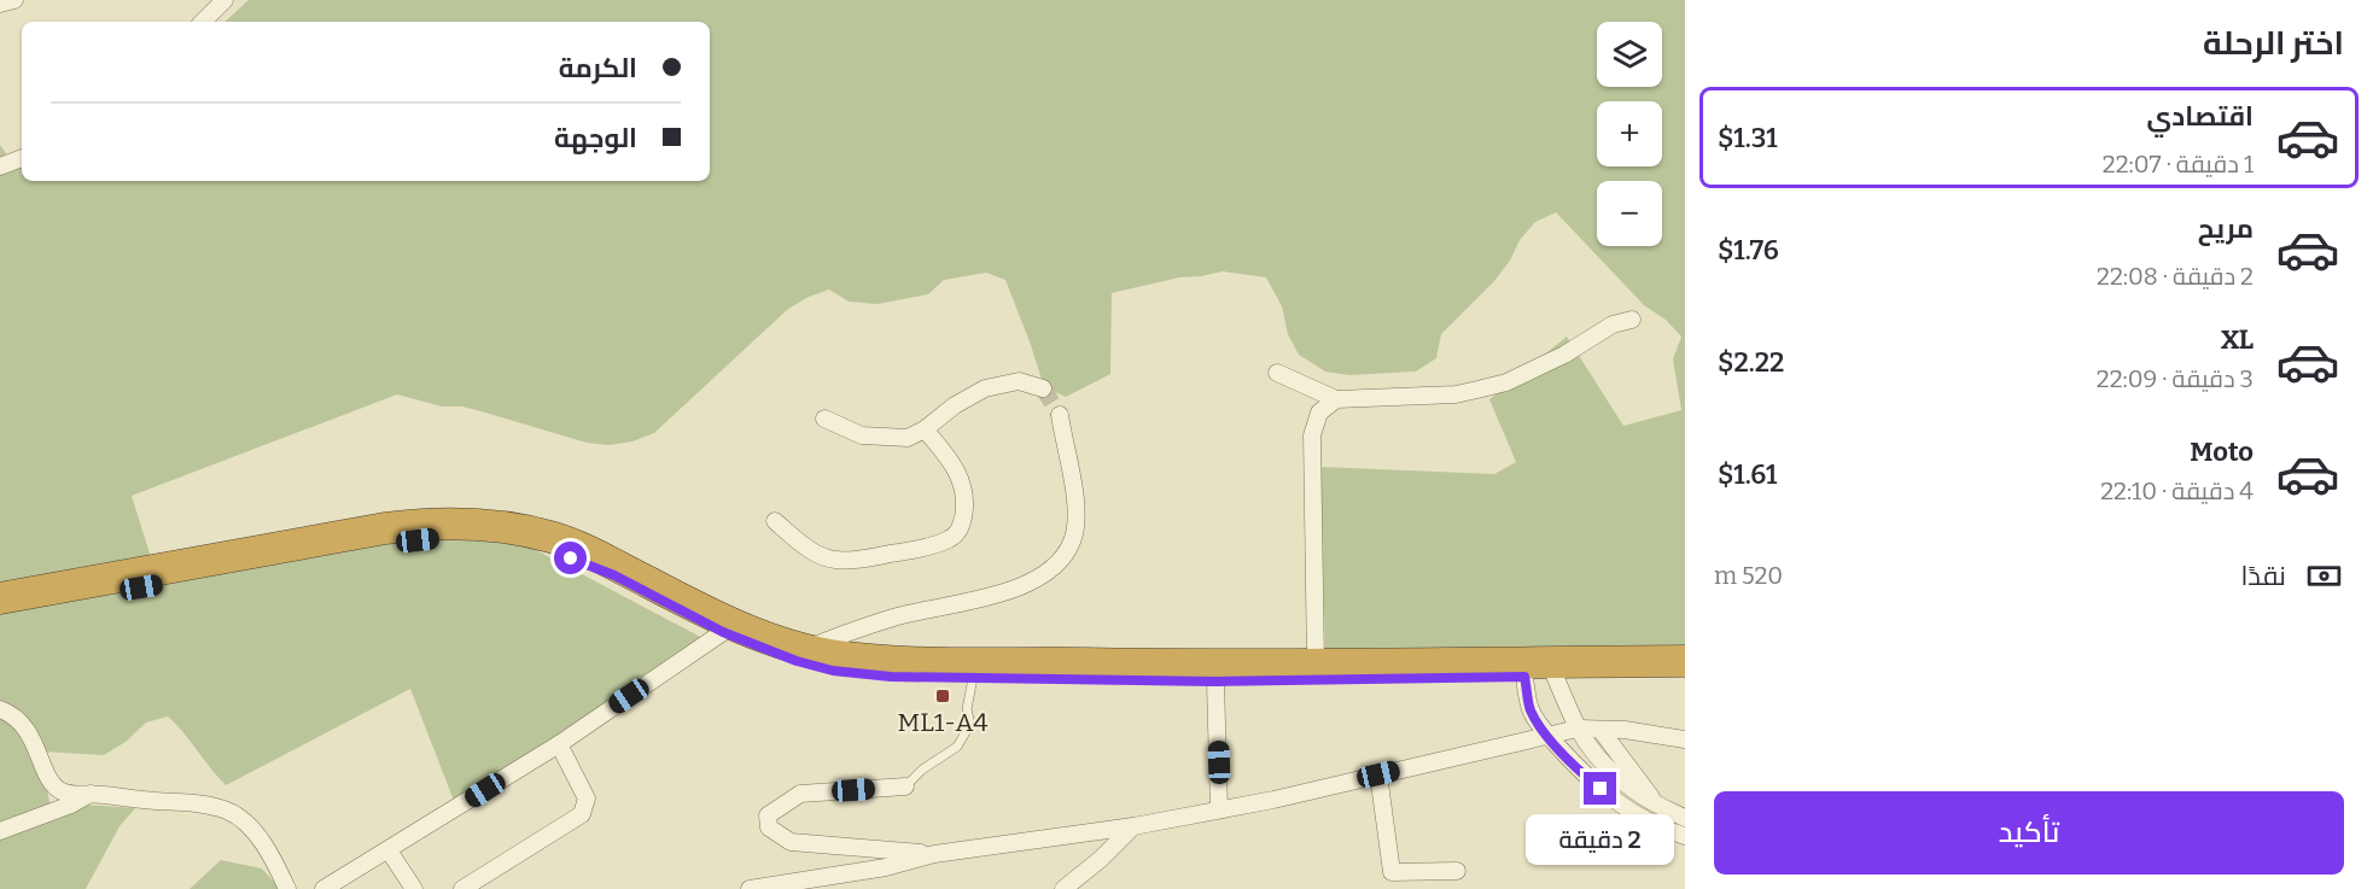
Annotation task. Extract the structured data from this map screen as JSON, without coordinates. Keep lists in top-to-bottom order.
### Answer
{
  "places": {
    "transit": ["ML1-A4"]
  },
  "page": {
    "heading": "اختر الرحلة",
    "map_buttons": ["+", "−"],
    "banner": ["الكرمة", "الوجهة"],
    "list": [
      {
        "name": "اقتصادي",
        "note": "1 دقيقة · 22:07",
        "value": "$1.31"
      },
      {
        "name": "مريح",
        "note": "2 دقيقة · 22:08",
        "value": "$1.76"
      },
      {
        "name": "XL",
        "note": "3 دقيقة · 22:09",
        "value": "$2.22"
      },
      {
        "name": "Moto",
        "note": "4 دقيقة · 22:10",
        "value": "$1.61"
      }
    ],
    "pay": ["نقدًا", "520 m"],
    "buttons": "تأكيد",
    "bubble": "2 دقيقة"
  }
}
